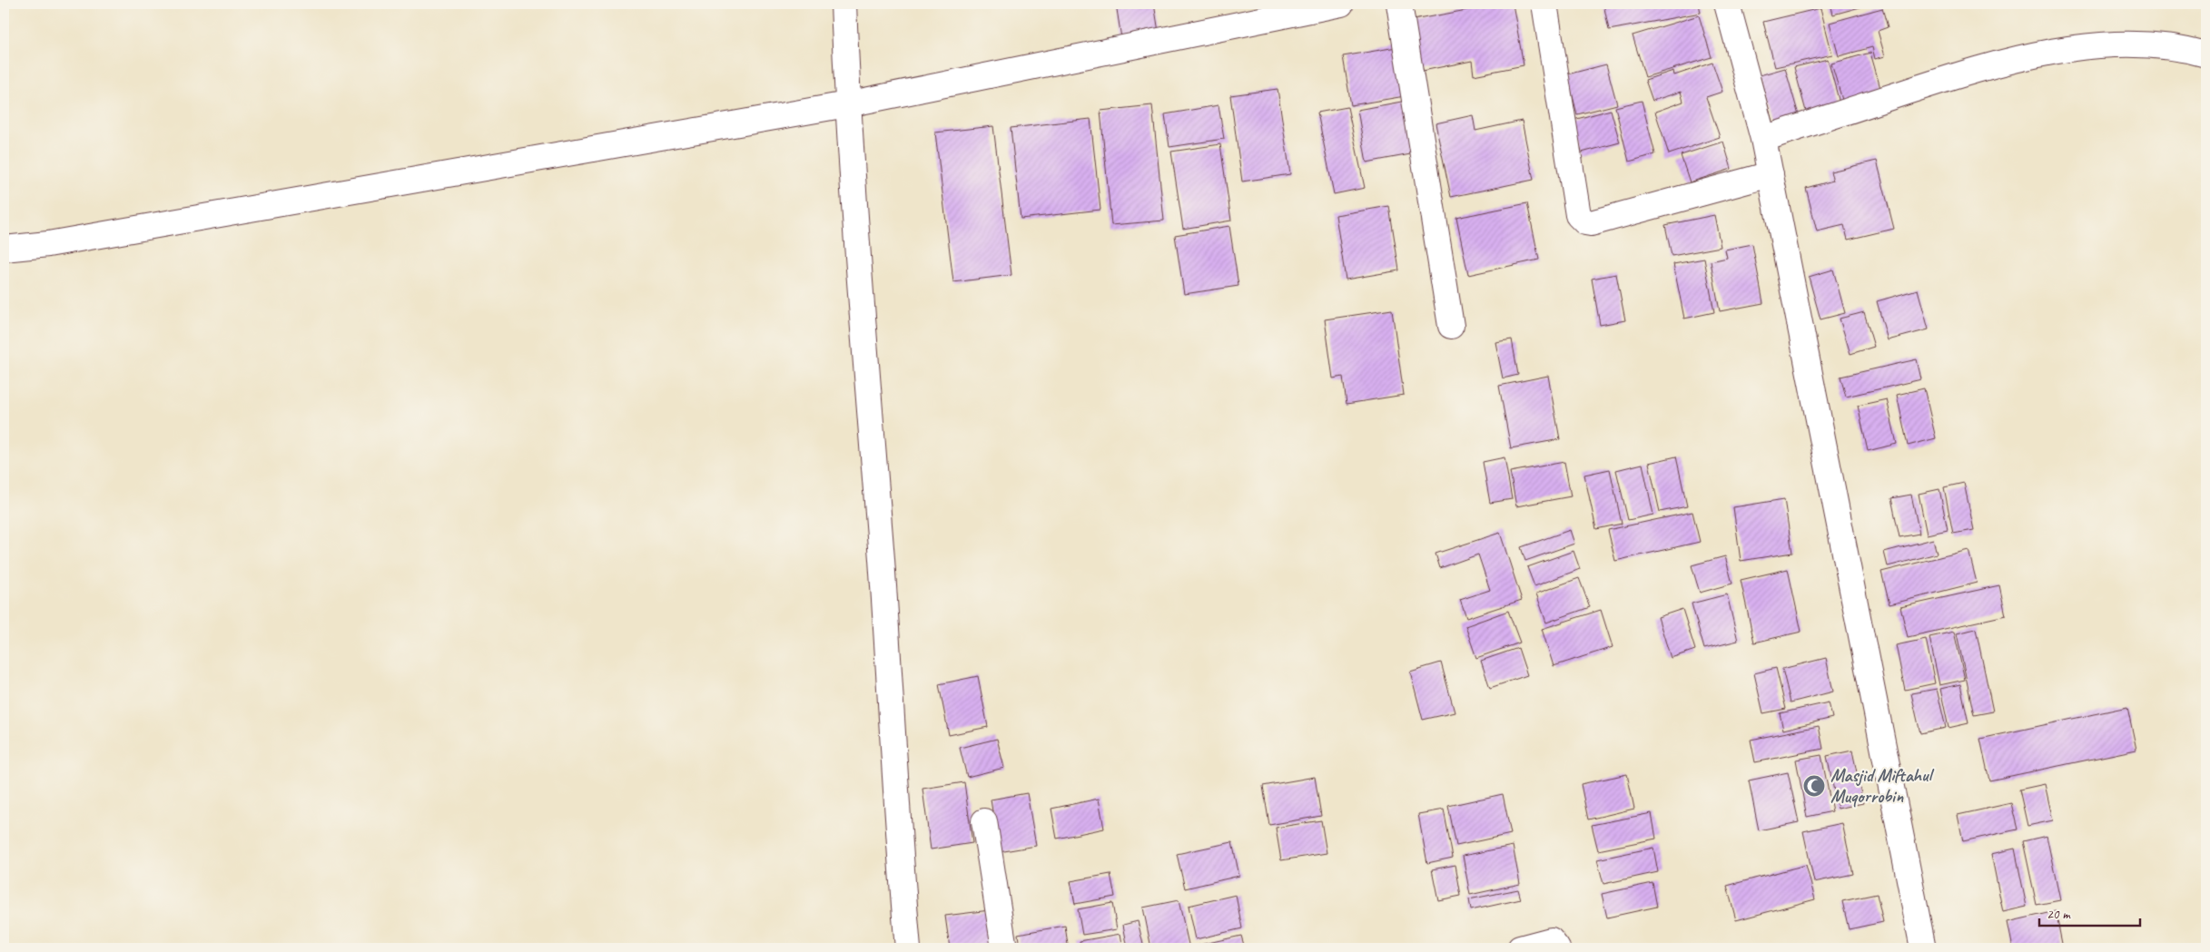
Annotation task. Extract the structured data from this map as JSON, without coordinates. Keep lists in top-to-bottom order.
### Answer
{
  "places": {
    "mosque": ["Masjid Miftahul Muqorrobin"]
  },
  "scale_bar": "20 m"
}
